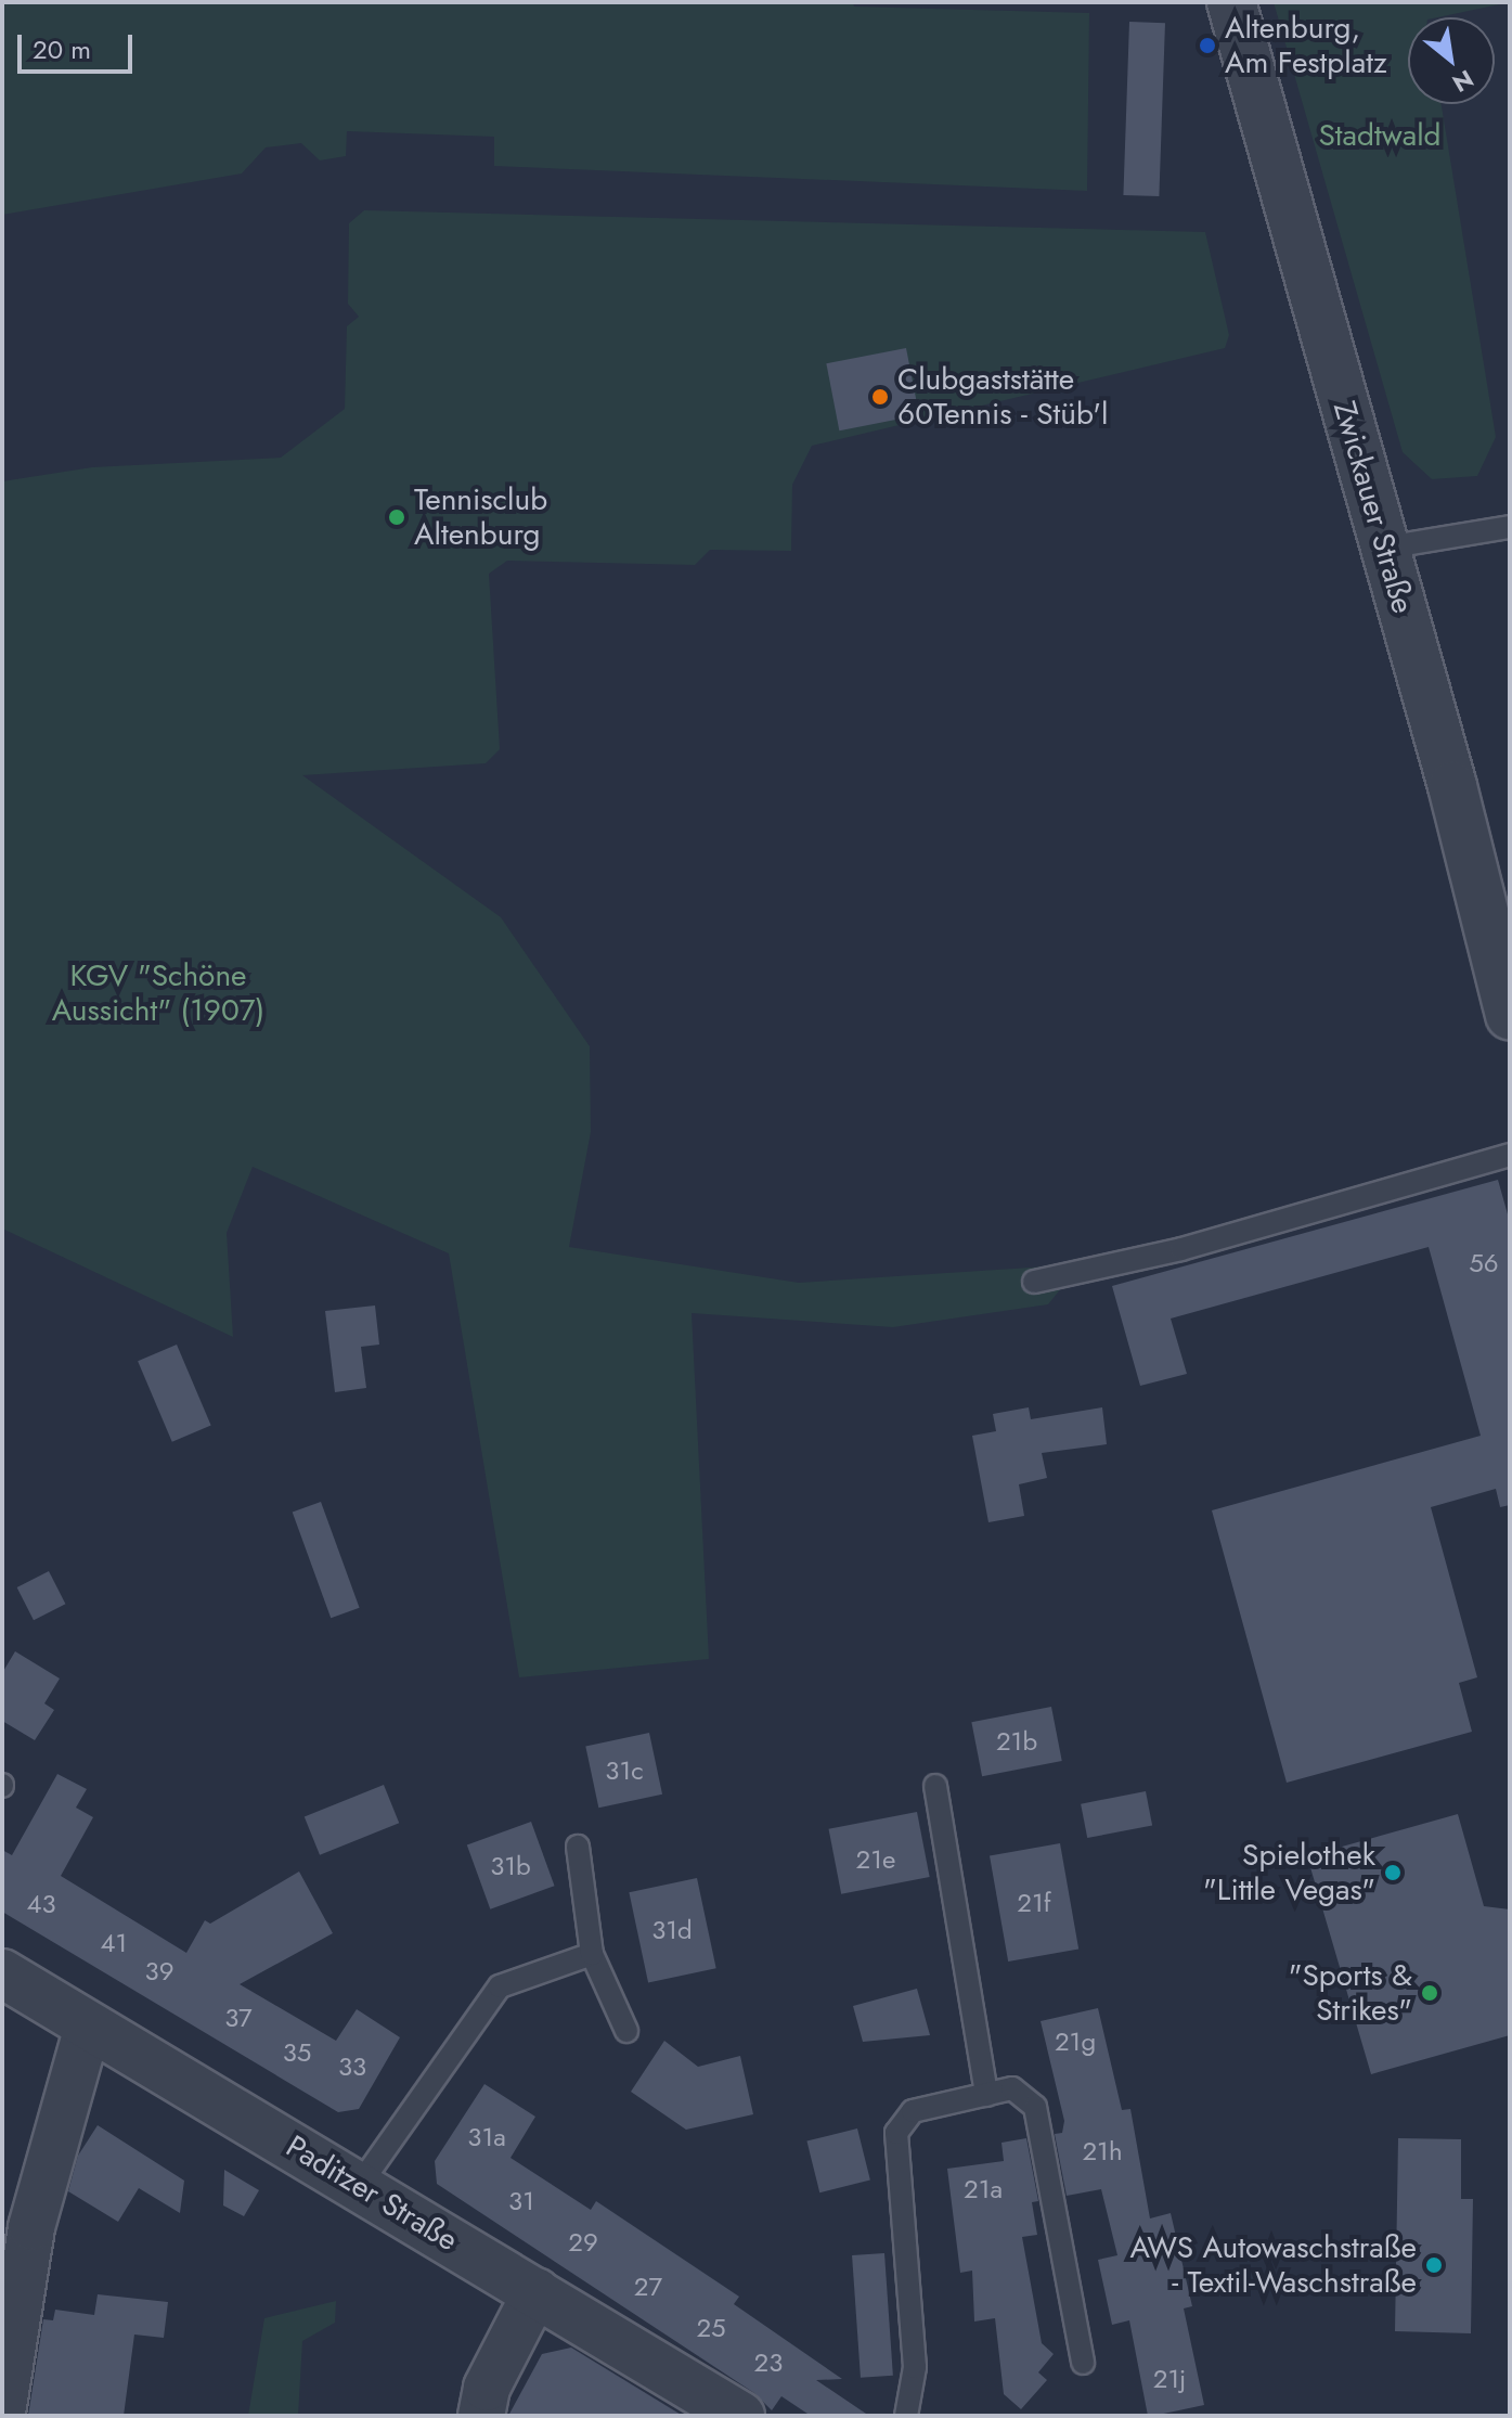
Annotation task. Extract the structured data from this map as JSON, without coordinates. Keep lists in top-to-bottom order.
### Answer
{
  "streets": {
    "street": ["Zwickauer Straße", "Paditzer Straße"]
  },
  "parks": ["Stadtwald", "KGV \"Schöne Aussicht\" (1907)"],
  "places": [
    "Altenburg, Am Festplatz",
    "Clubgaststätte 60Tennis - Stüb'l",
    "Tennisclub Altenburg",
    "Spielothek \"Little Vegas\"",
    "\"Sports & Strikes\"",
    "AWS Autowaschstraße - Textil-Waschstraße"
  ],
  "house_numbers": [
    "56",
    "21b",
    "31c",
    "21e",
    "31b",
    "21f",
    "43",
    "31d",
    "41",
    "39",
    "37",
    "21g",
    "35",
    "33",
    "31a",
    "21h",
    "21a",
    "31",
    "29",
    "27",
    "25",
    "23",
    "21j"
  ],
  "scale_bar": "20 m",
  "north": "bottom right"
}
